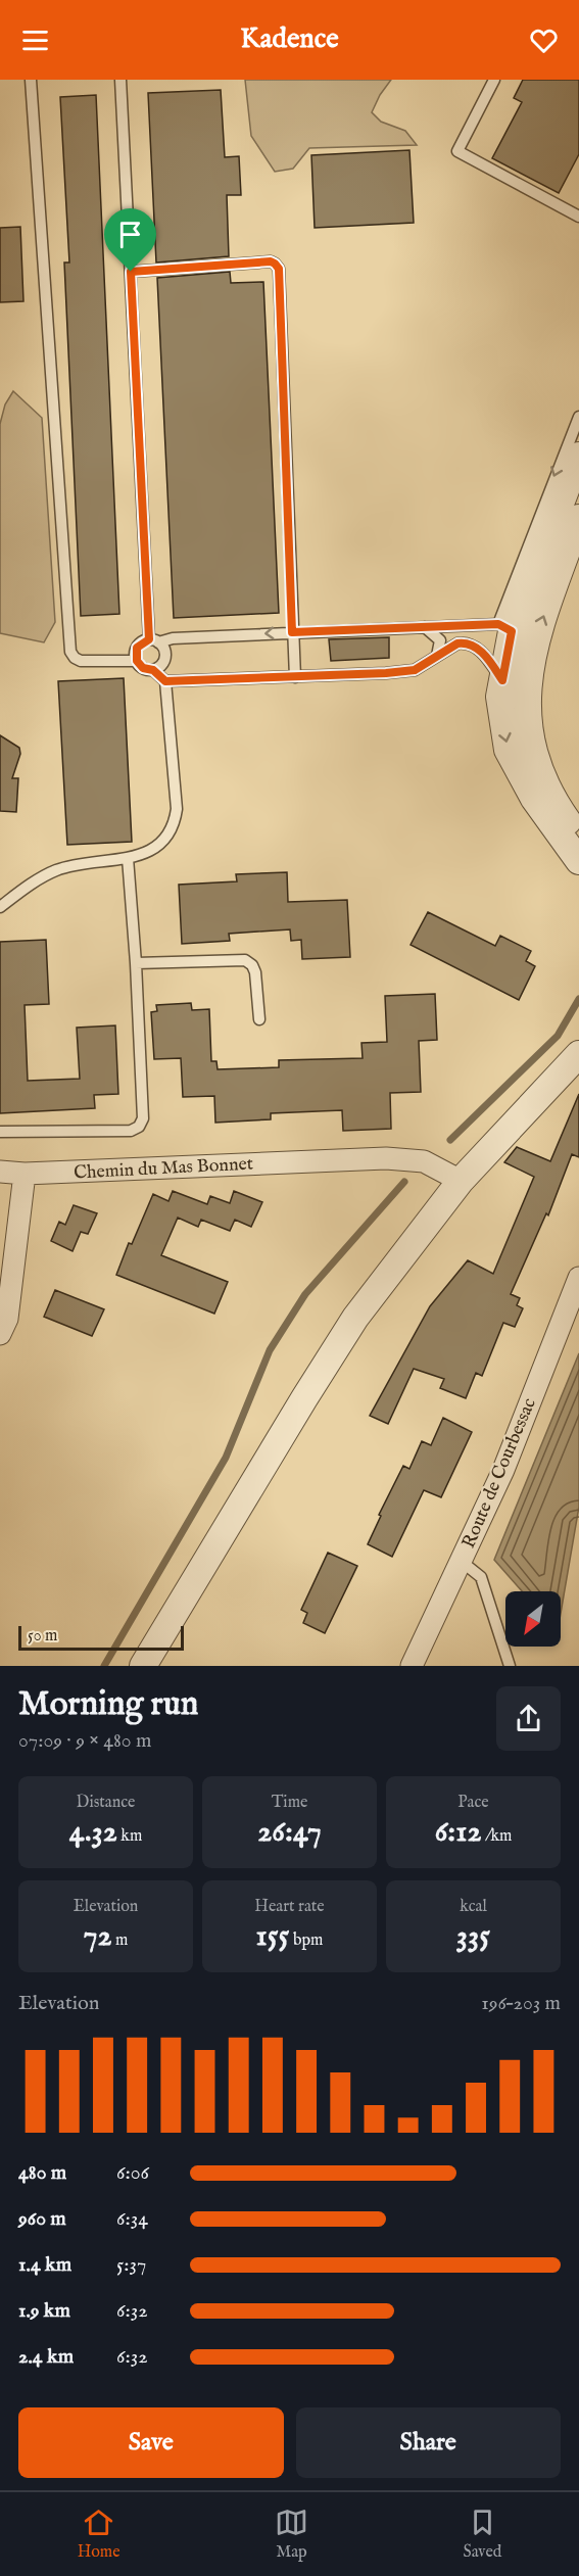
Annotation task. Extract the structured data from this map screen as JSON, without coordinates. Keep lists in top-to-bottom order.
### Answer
{
  "streets": {
    "street": ["Chemin du Mas Bonnet", "Route de Courbessac"]
  },
  "scale_bar": "50 m",
  "north": "bottom left",
  "page": {
    "header": "Kadence",
    "scale": "50 m",
    "heading": ["Morning run", "07:09 · 9 × 480 m"],
    "stats": [
      ["Distance", "4.32 km"],
      ["Time", "26:47"],
      ["Pace", "6:12 /km"],
      ["Elevation", "72 m"],
      ["Heart rate", "155 bpm"],
      ["kcal", "335"]
    ],
    "chart": ["Elevation", "196–203 m"],
    "list": [
      {
        "name": "480 m",
        "note": "6:06"
      },
      {
        "name": "960 m",
        "note": "6:34"
      },
      {
        "name": "1.4 km",
        "note": "5:37"
      },
      {
        "name": "1.9 km",
        "note": "6:32"
      },
      {
        "name": "2.4 km",
        "note": "6:32"
      }
    ],
    "buttons": ["Save", "Share"],
    "tabs": ["Home", "Map", "Saved"]
  }
}
